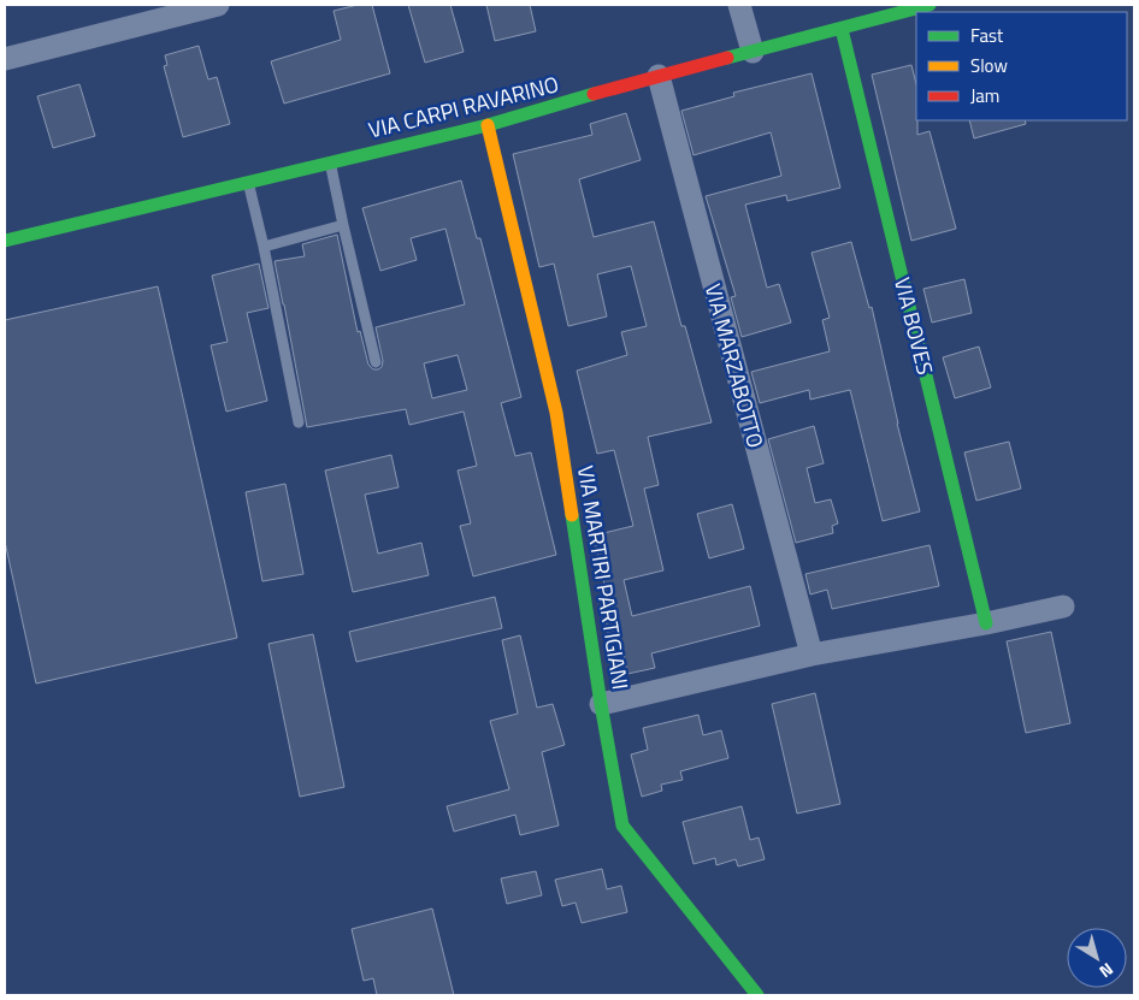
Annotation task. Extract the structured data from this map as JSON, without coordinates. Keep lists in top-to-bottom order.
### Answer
{
  "streets": {
    "street": [
      "VIA CARPI RAVARINO",
      "VIA BOVES",
      "VIA MARZABOTTO",
      "VIA MARTIRI PARTIGIANI"
    ]
  },
  "crossings": [
    ["VIA CARPI RAVARINO", "VIA BOVES"],
    ["VIA CARPI RAVARINO", "VIA MARZABOTTO"],
    ["VIA CARPI RAVARINO", "VIA MARTIRI PARTIGIANI"]
  ],
  "legend": ["Fast", "Slow", "Jam"],
  "north": "bottom right"
}
